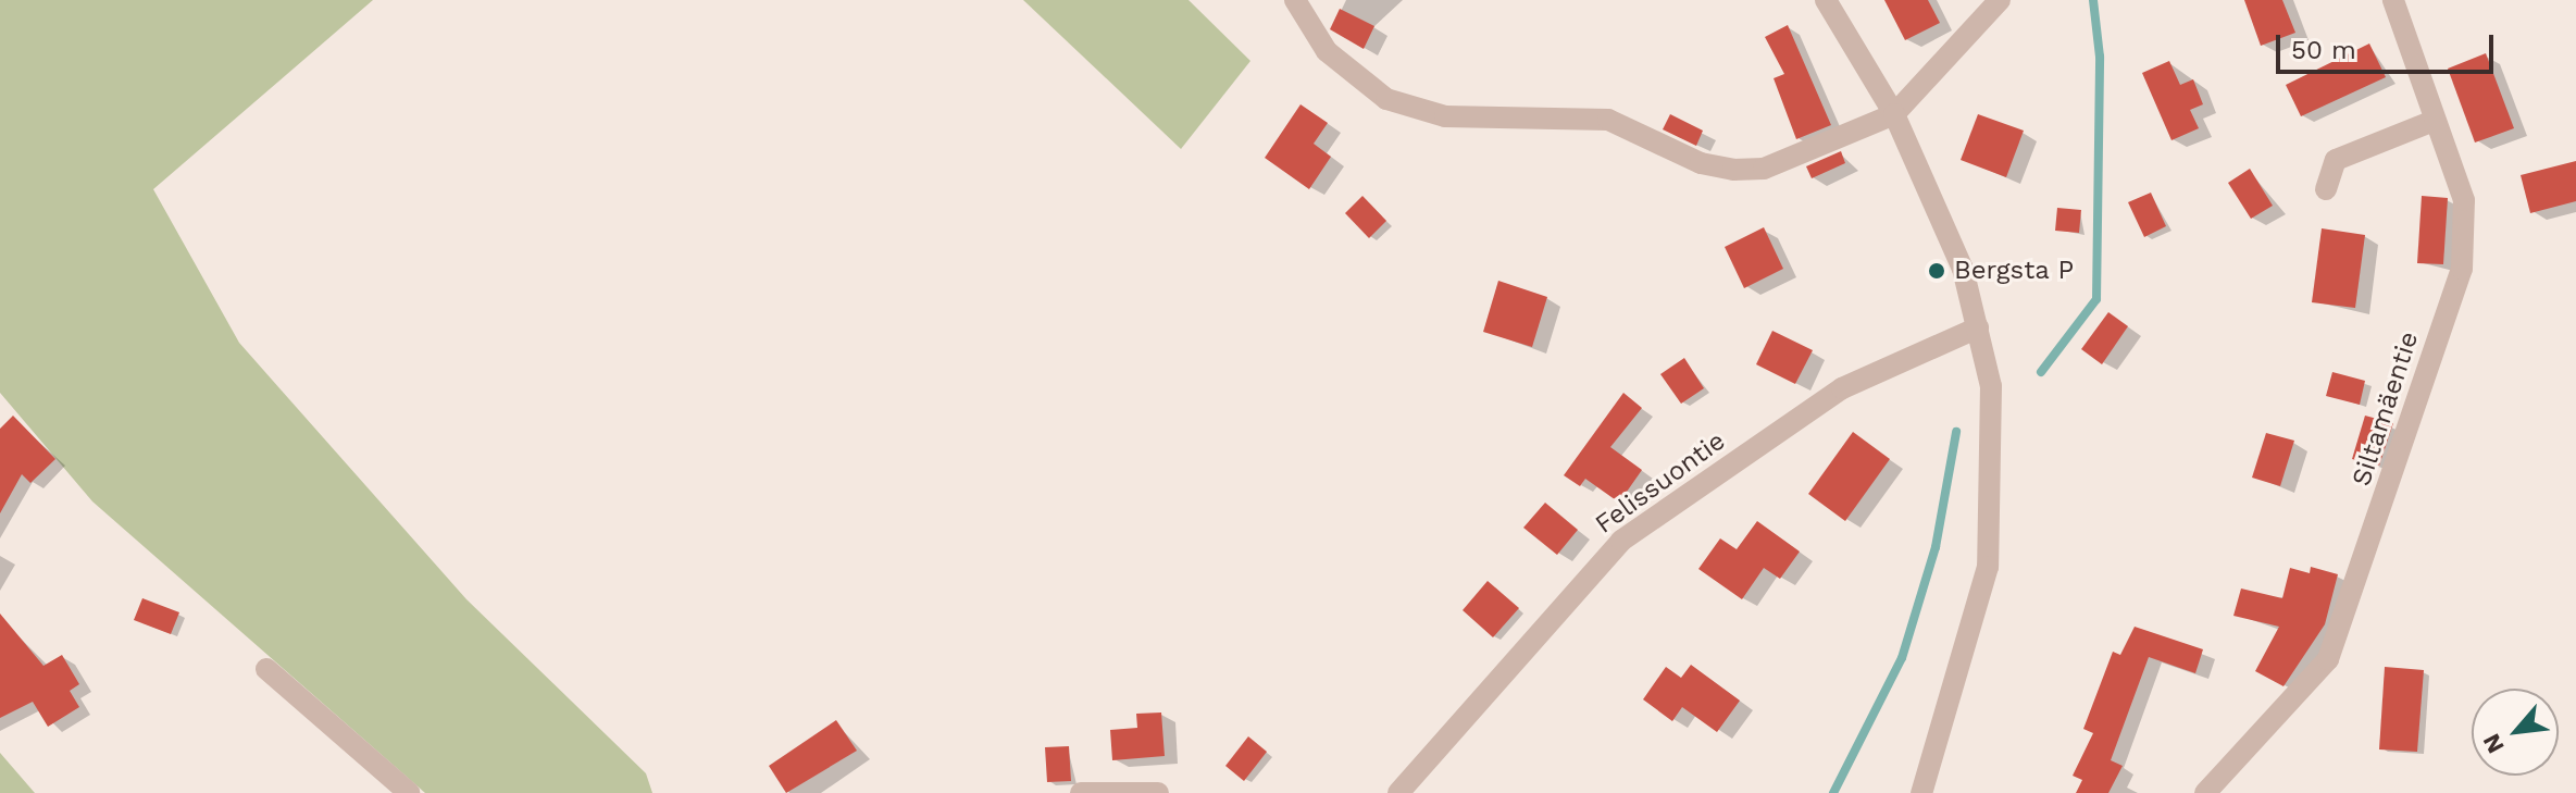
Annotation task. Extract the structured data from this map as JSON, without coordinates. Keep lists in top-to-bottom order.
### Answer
{
  "streets": {
    "street": ["Siltamäentie", "Felissuontie"]
  },
  "places": ["Bergsta P"],
  "scale_bar": "50 m",
  "north": "bottom left"
}
